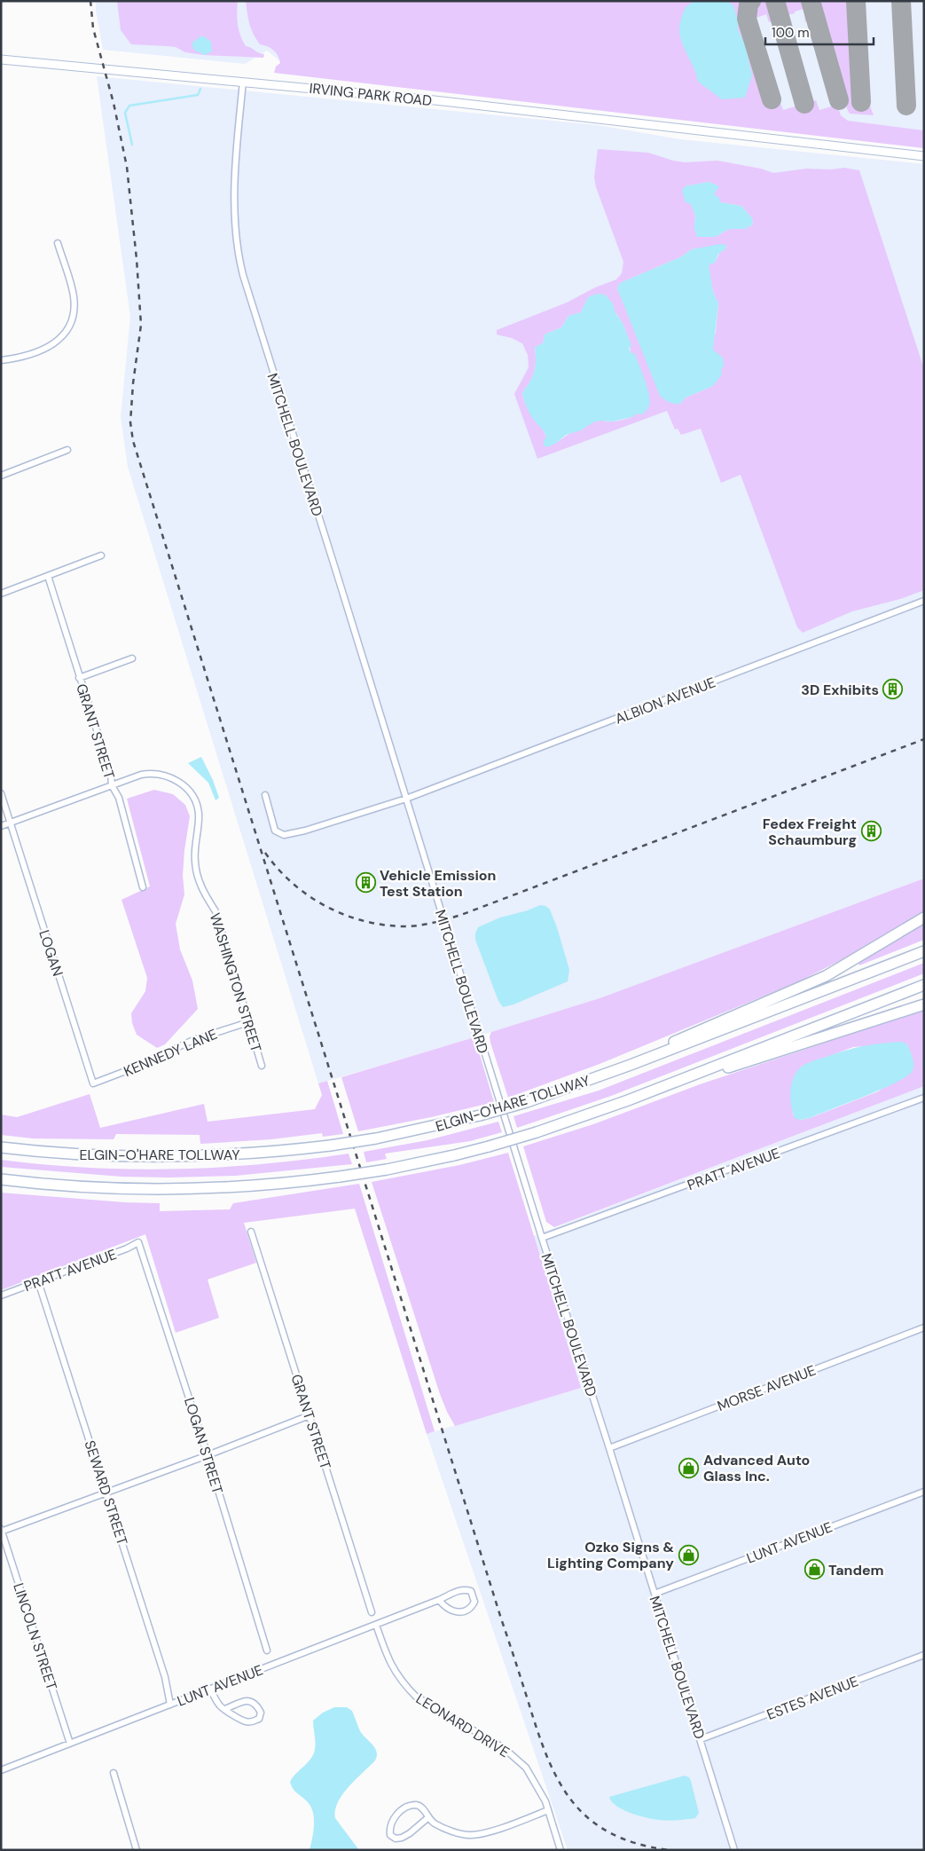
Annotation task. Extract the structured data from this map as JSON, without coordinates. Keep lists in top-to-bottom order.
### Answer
{
  "streets": {
    "highway": ["ELGIN-O'HARE TOLLWAY"],
    "main road": ["IRVING PARK ROAD"],
    "street": [
      "MITCHELL BOULEVARD",
      "ALBION AVENUE",
      "GRANT STREET",
      "LOGAN",
      "WASHINGTON STREET",
      "KENNEDY LANE",
      "PRATT AVENUE",
      "MORSE AVENUE",
      "LOGAN STREET",
      "SEWARD STREET",
      "LUNT AVENUE",
      "LINCOLN STREET",
      "ESTES AVENUE",
      "LEONARD DRIVE"
    ]
  },
  "crossings": [
    ["IRVING PARK ROAD", "MITCHELL BOULEVARD"],
    ["MITCHELL BOULEVARD", "ALBION AVENUE"],
    ["MITCHELL BOULEVARD", "PRATT AVENUE"],
    ["MITCHELL BOULEVARD", "MORSE AVENUE"],
    ["MITCHELL BOULEVARD", "LUNT AVENUE"],
    ["MITCHELL BOULEVARD", "ESTES AVENUE"],
    ["GRANT STREET", "WASHINGTON STREET"],
    ["LOGAN", "KENNEDY LANE"],
    ["WASHINGTON STREET", "KENNEDY LANE"],
    ["PRATT AVENUE", "LOGAN STREET"],
    ["PRATT AVENUE", "SEWARD STREET"],
    ["SEWARD STREET", "LUNT AVENUE"],
    ["LUNT AVENUE", "LINCOLN STREET"],
    ["LUNT AVENUE", "LEONARD DRIVE"]
  ],
  "places": {
    "building": ["3D Exhibits", "Fedex Freight Schaumburg", "Vehicle Emission Test Station"],
    "shop": ["Advanced Auto Glass Inc.", "Ozko Signs & Lighting Company", "Tandem"]
  },
  "scale_bar": "100 m"
}
